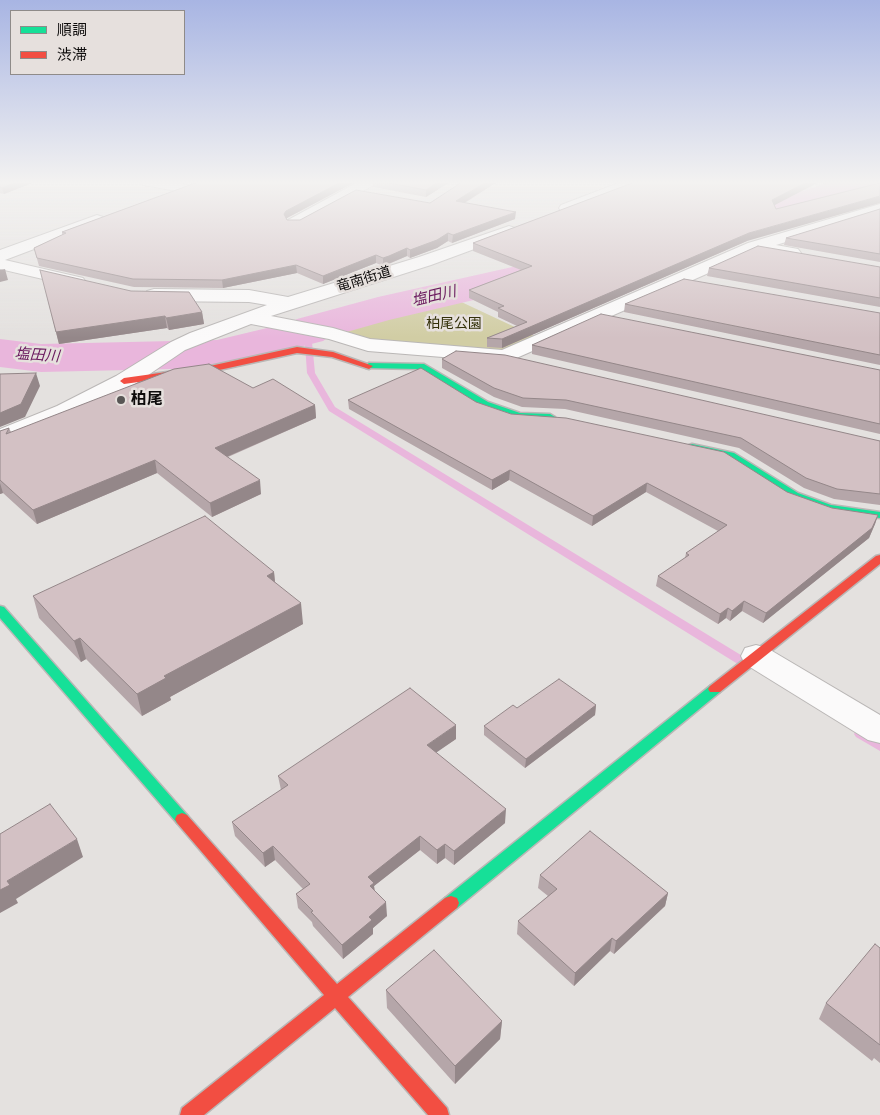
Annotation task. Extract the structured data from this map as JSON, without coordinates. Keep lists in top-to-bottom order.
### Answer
{
  "streets": {
    "street": ["竜南街道"]
  },
  "water": ["塩田川"],
  "parks": ["柏尾公園"],
  "places": ["柏尾"],
  "legend": ["順調", "渋滞"]
}
